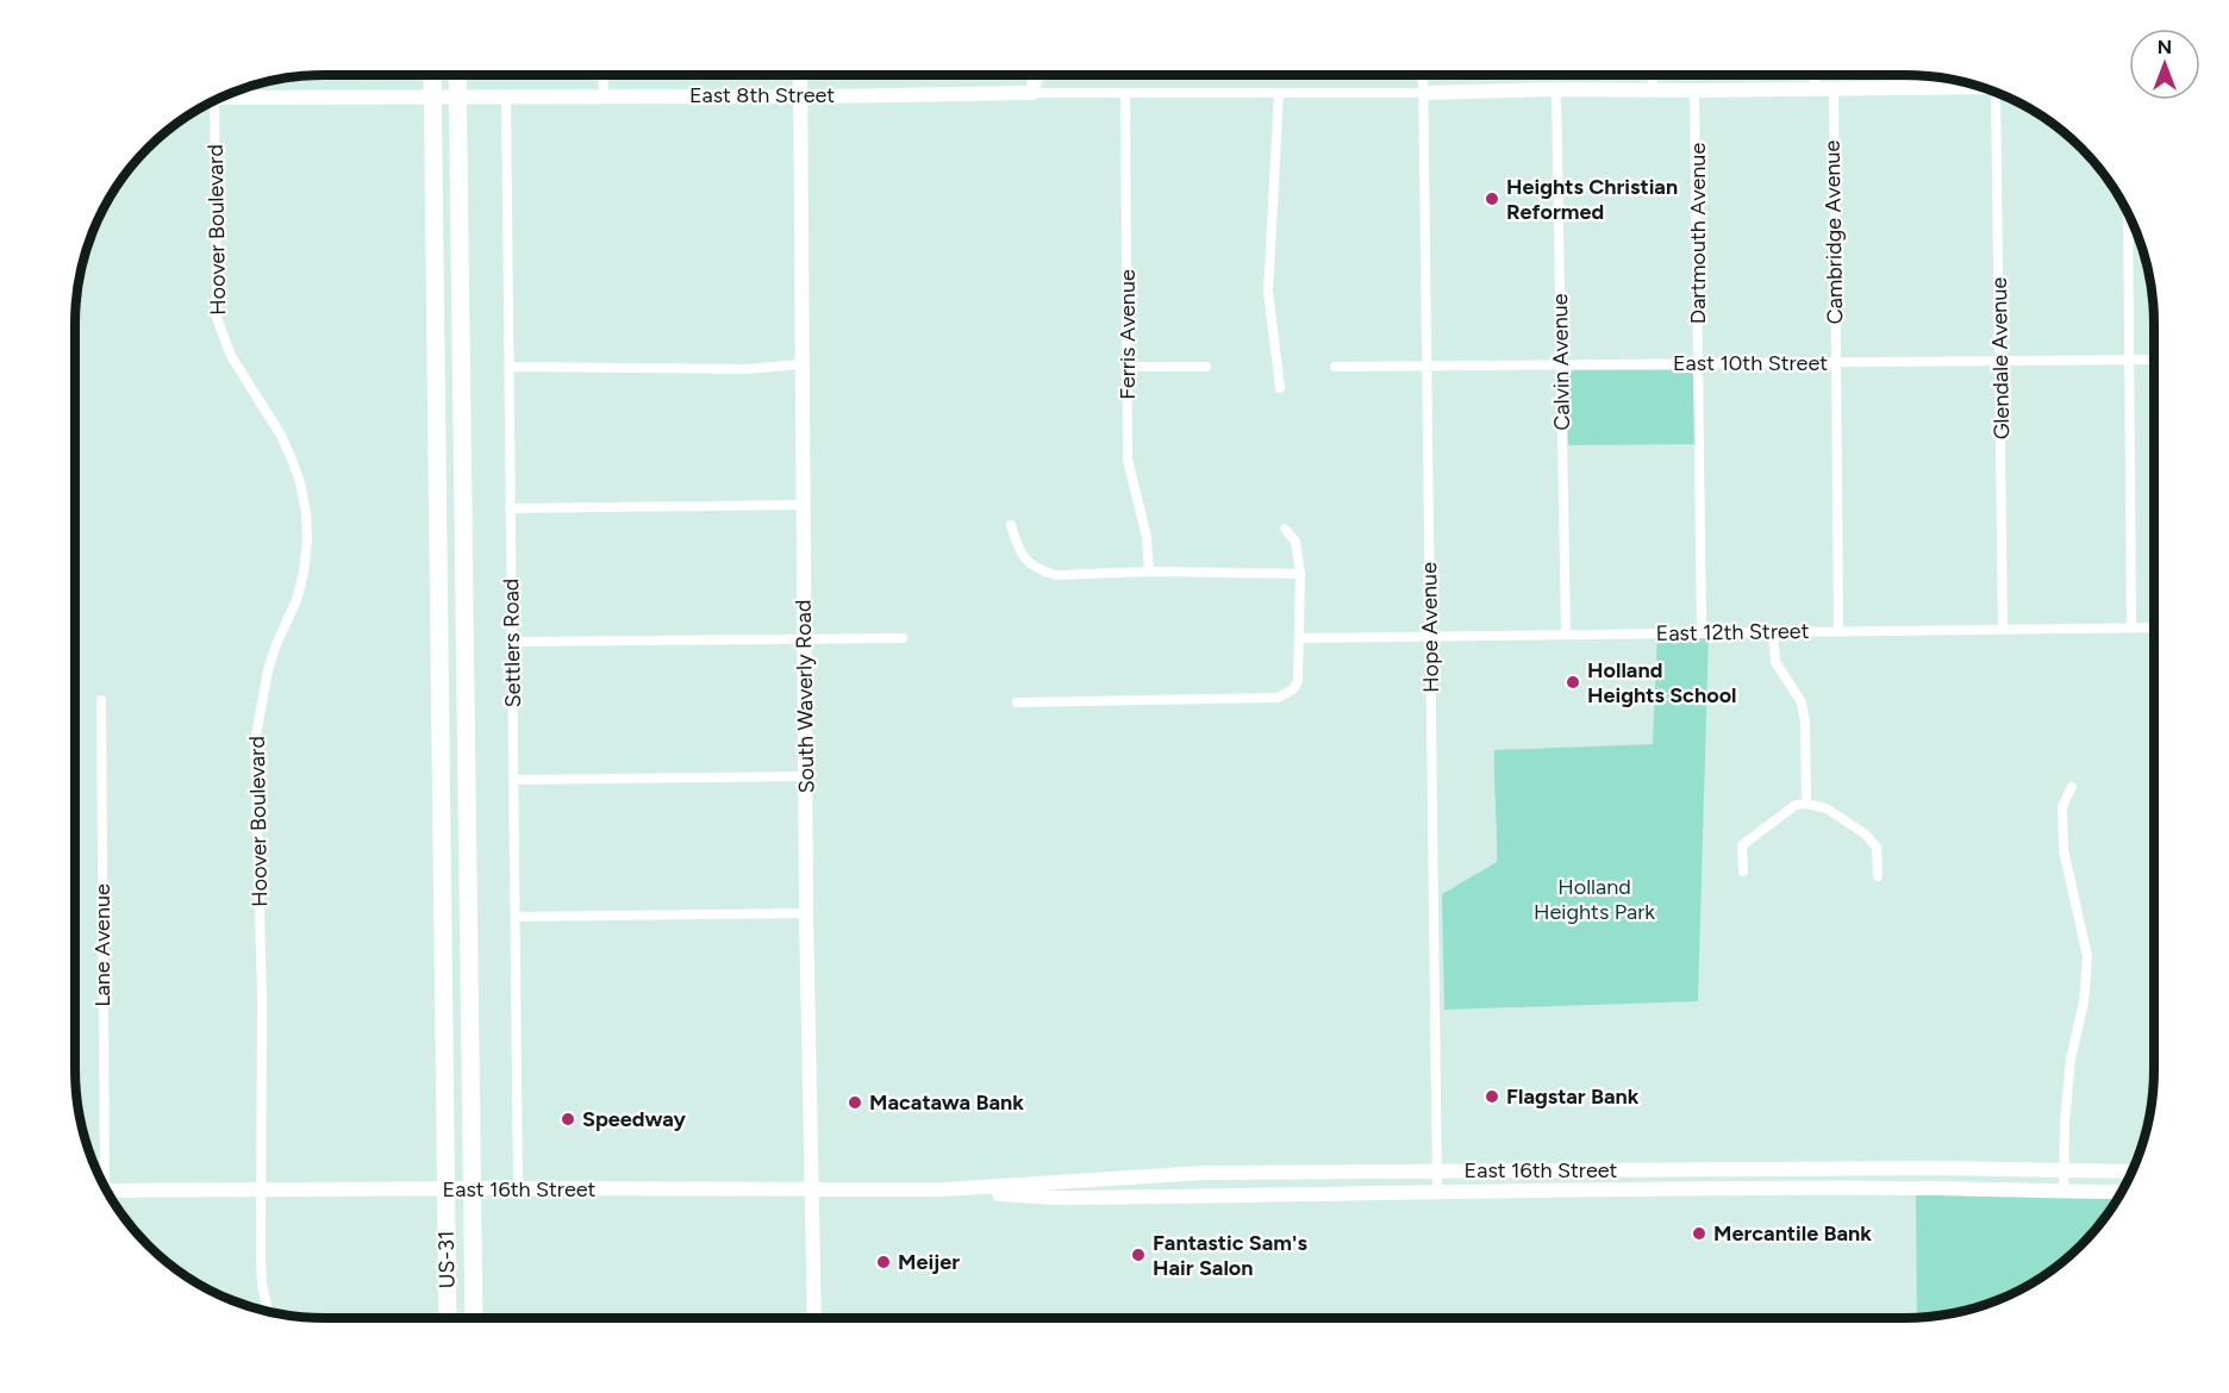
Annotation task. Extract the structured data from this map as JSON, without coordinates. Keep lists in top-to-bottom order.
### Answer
{
  "streets": {
    "highway": ["US-31"],
    "main road": ["East 8th Street", "South Waverly Road", "East 16th Street"],
    "street": [
      "Hoover Boulevard",
      "Cambridge Avenue",
      "Dartmouth Avenue",
      "Ferris Avenue",
      "Glendale Avenue",
      "Calvin Avenue",
      "East 10th Street",
      "Hope Avenue",
      "East 12th Street",
      "Settlers Road",
      "Lane Avenue"
    ]
  },
  "crossings": [
    ["East 8th Street", "Cambridge Avenue"],
    ["East 8th Street", "Dartmouth Avenue"],
    ["East 8th Street", "Ferris Avenue"],
    ["East 8th Street", "Calvin Avenue"],
    ["East 8th Street", "Hope Avenue"],
    ["East 8th Street", "Settlers Road"],
    ["East 8th Street", "South Waverly Road"],
    ["East 8th Street", "US-31"],
    ["Hoover Boulevard", "East 16th Street"],
    ["Cambridge Avenue", "East 10th Street"],
    ["Cambridge Avenue", "East 12th Street"],
    ["Dartmouth Avenue", "East 10th Street"],
    ["Dartmouth Avenue", "East 12th Street"],
    ["Glendale Avenue", "East 10th Street"],
    ["Glendale Avenue", "East 12th Street"],
    ["Calvin Avenue", "East 10th Street"],
    ["Calvin Avenue", "East 12th Street"],
    ["East 10th Street", "Hope Avenue"],
    ["Hope Avenue", "East 12th Street"],
    ["Hope Avenue", "East 16th Street"],
    ["Settlers Road", "East 16th Street"],
    ["South Waverly Road", "East 16th Street"],
    ["East 16th Street", "US-31"]
  ],
  "parks": ["Holland Heights Park"],
  "places": [
    "Heights Christian Reformed",
    "Holland Heights School",
    "Flagstar Bank",
    "Macatawa Bank",
    "Speedway",
    "Mercantile Bank",
    "Fantastic Sam's Hair Salon",
    "Meijer"
  ],
  "north": "top"
}
